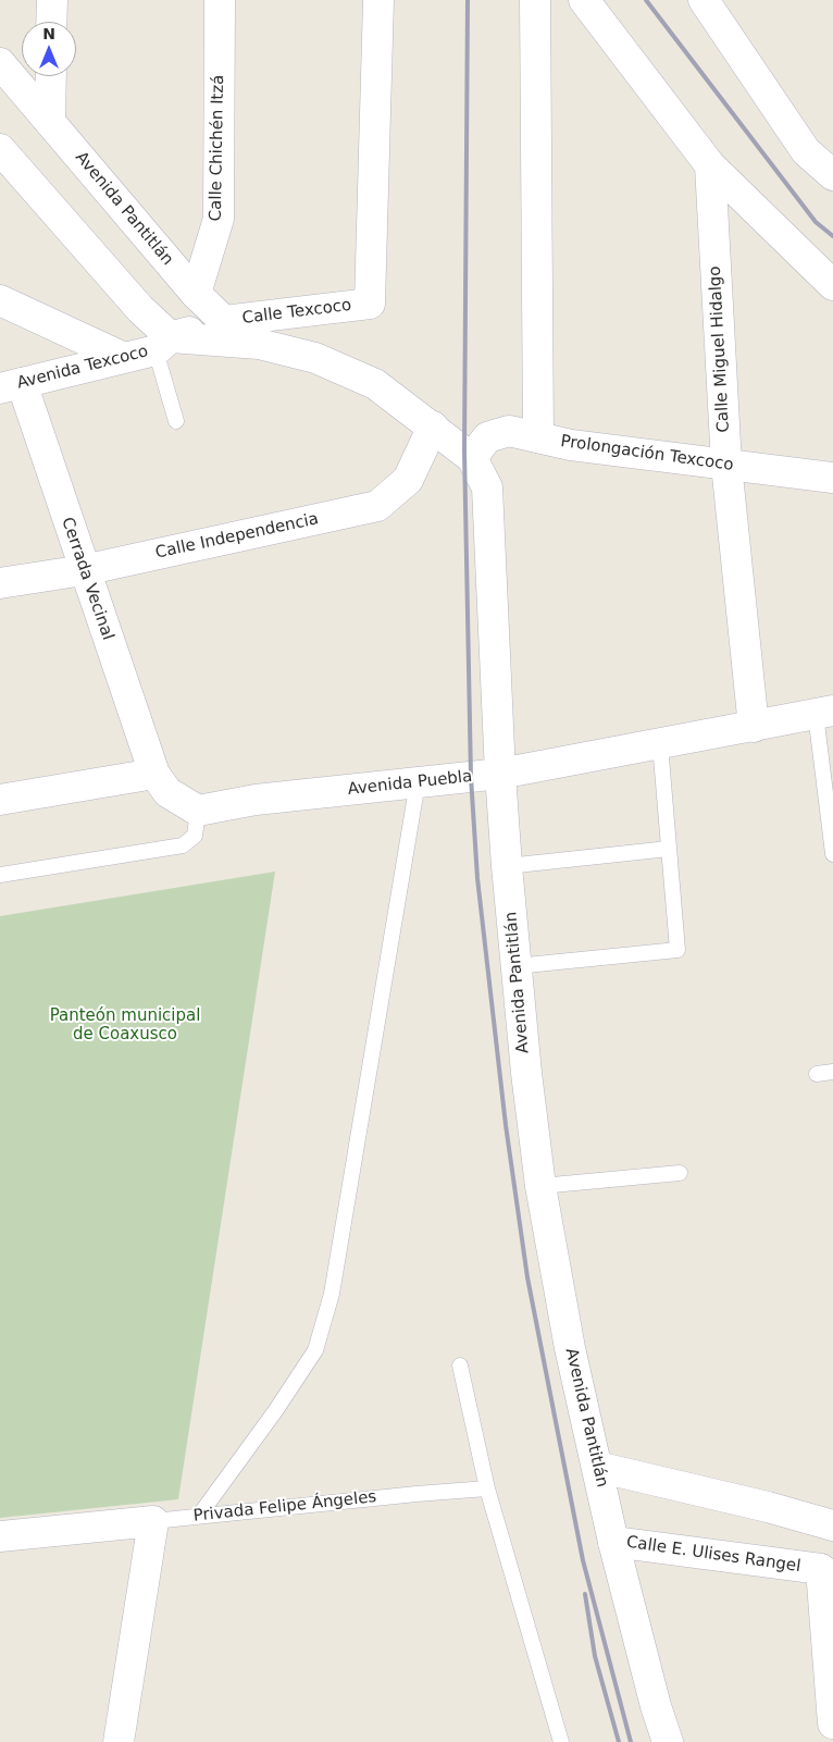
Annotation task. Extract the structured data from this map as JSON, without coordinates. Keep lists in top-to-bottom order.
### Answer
{
  "streets": {
    "street": [
      "Calle Chichén Itzá",
      "Avenida Pantitlán",
      "Calle Texcoco",
      "Calle Miguel Hidalgo",
      "Avenida Texcoco",
      "Prolongación Texcoco",
      "Calle Independencia",
      "Cerrada Vecinal",
      "Avenida Puebla",
      "Calle E. Ulises Rangel"
    ],
    "lane": ["Privada Felipe Ángeles"]
  },
  "crossings": [
    ["Calle Chichén Itzá", "Avenida Pantitlán"],
    ["Avenida Pantitlán", "Calle Texcoco"],
    ["Avenida Pantitlán", "Avenida Texcoco"],
    ["Avenida Pantitlán", "Prolongación Texcoco"],
    ["Avenida Pantitlán", "Calle Independencia"],
    ["Avenida Pantitlán", "Avenida Puebla"],
    ["Avenida Pantitlán", "Calle E. Ulises Rangel"],
    ["Calle Texcoco", "Avenida Texcoco"],
    ["Calle Miguel Hidalgo", "Prolongación Texcoco"],
    ["Calle Miguel Hidalgo", "Avenida Puebla"],
    ["Avenida Texcoco", "Cerrada Vecinal"],
    ["Calle Independencia", "Cerrada Vecinal"]
  ],
  "parks": ["Panteón municipal de Coaxusco"],
  "north": "top"
}
